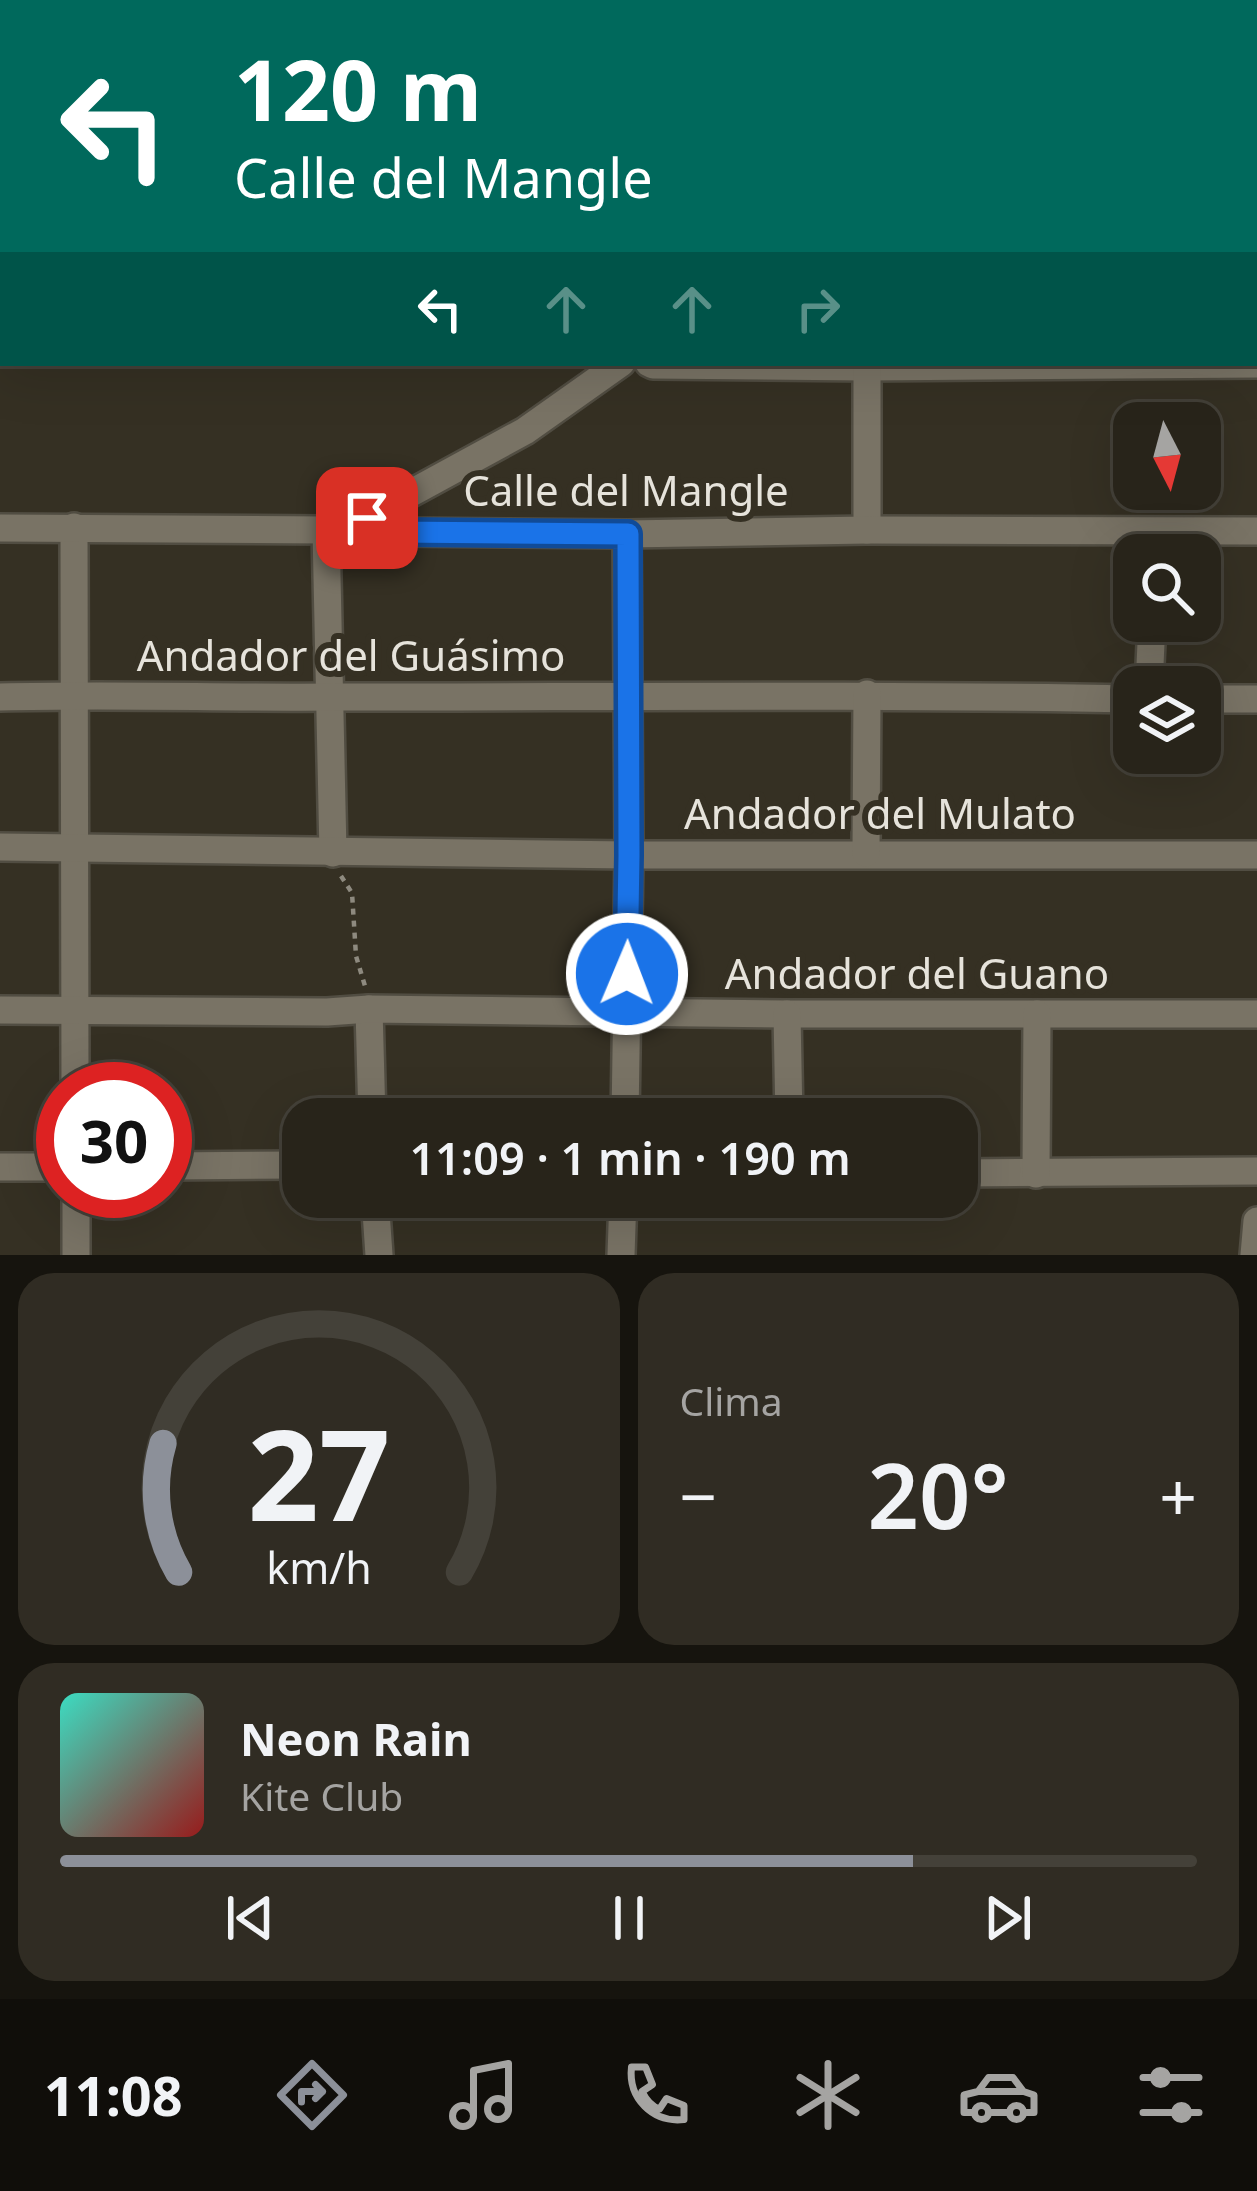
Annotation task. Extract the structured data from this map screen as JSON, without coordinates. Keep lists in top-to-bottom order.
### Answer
{
  "streets": {
    "street": [
      "Calle del Mangle",
      "Andador del Guásimo",
      "Andador del Mulato",
      "Andador del Guano"
    ]
  },
  "north": "bottom",
  "page": {
    "turn": ["120 m", "Calle del Mangle"],
    "limit": "30",
    "trip": "11:09 · 1 min · 190 m",
    "tile": "Clima",
    "heat": ["−", "20°", "+"],
    "song": ["Neon Rain", "Kite Club"],
    "tabs": "11:08",
    "gauge": ["27", "km/h"]
  }
}
